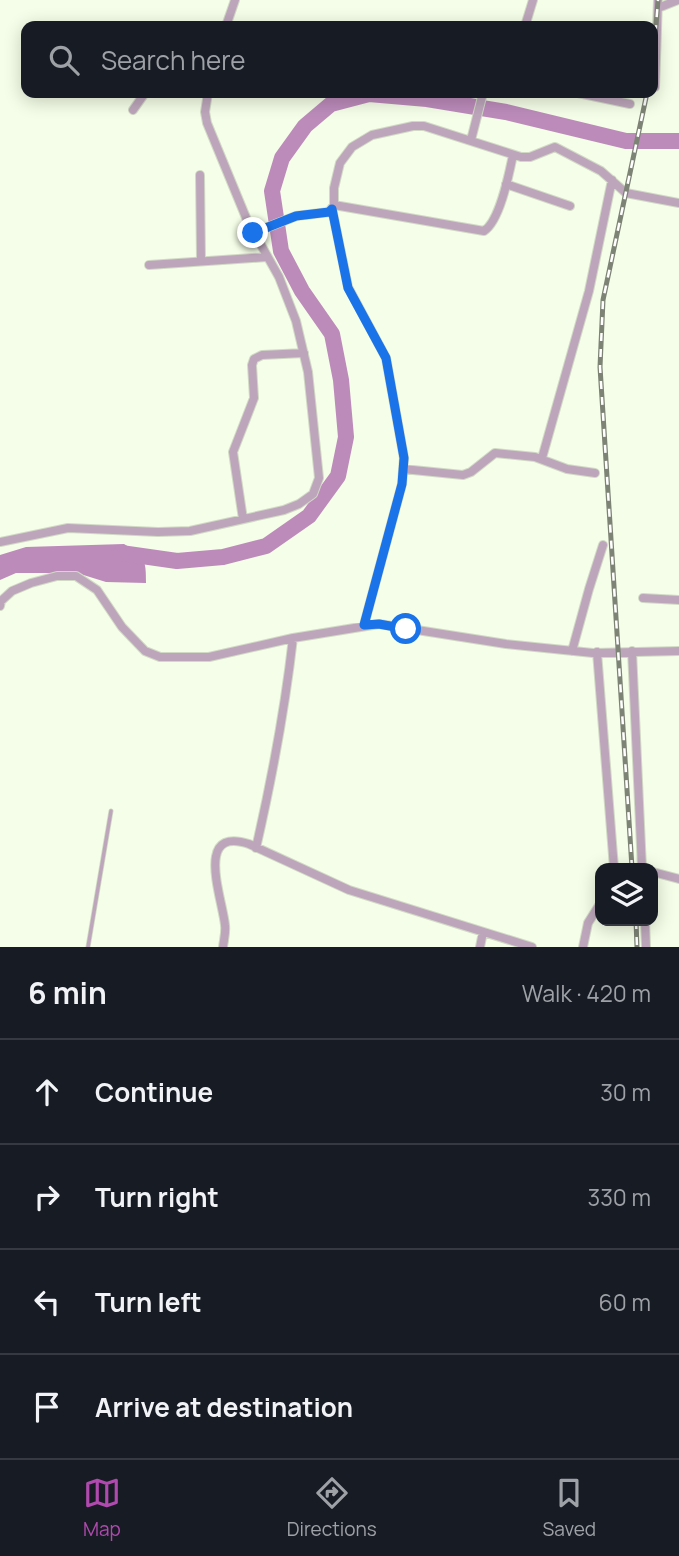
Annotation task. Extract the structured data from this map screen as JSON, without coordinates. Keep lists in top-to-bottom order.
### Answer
{
  "page": {
    "search": "Search here",
    "heading": ["6 min", "Walk · 420 m"],
    "list": [
      ["Continue", "30 m"],
      ["Turn right", "330 m"],
      ["Turn left", "60 m"],
      "Arrive at destination"
    ],
    "nav": ["Map", "Directions", "Saved"]
  }
}
